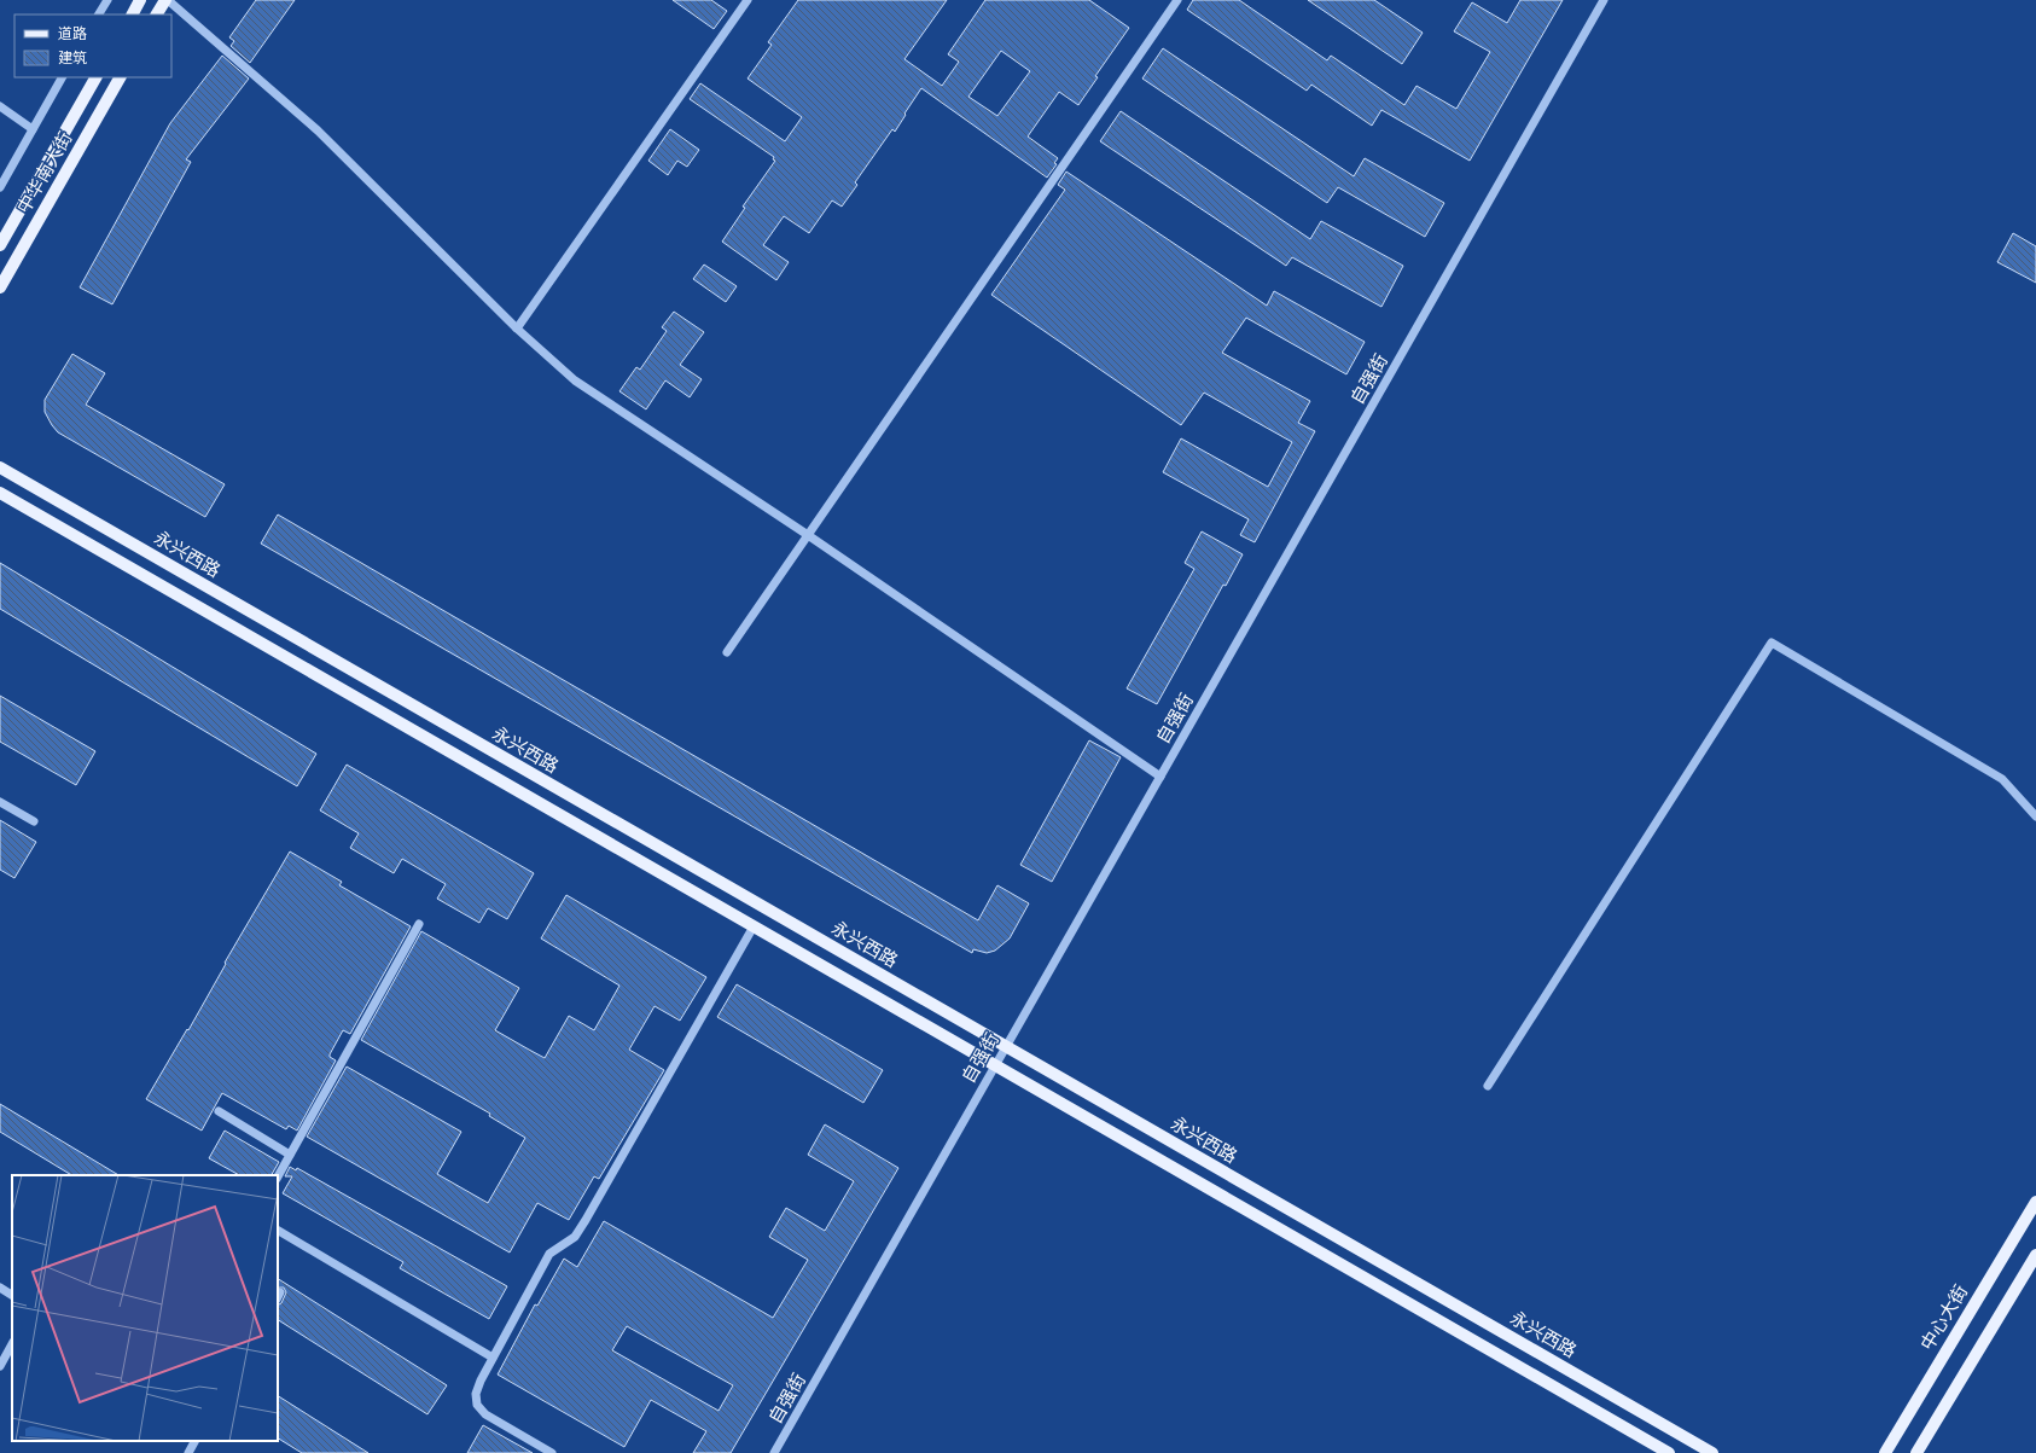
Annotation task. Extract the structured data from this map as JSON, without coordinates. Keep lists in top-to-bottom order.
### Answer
{
  "streets": {
    "main road": ["中华南大街", "永兴西路", "中心大街"],
    "street": ["自强街"]
  },
  "crossings": [
    ["自强街", "永兴西路"]
  ],
  "legend": ["道路", "建筑"]
}
